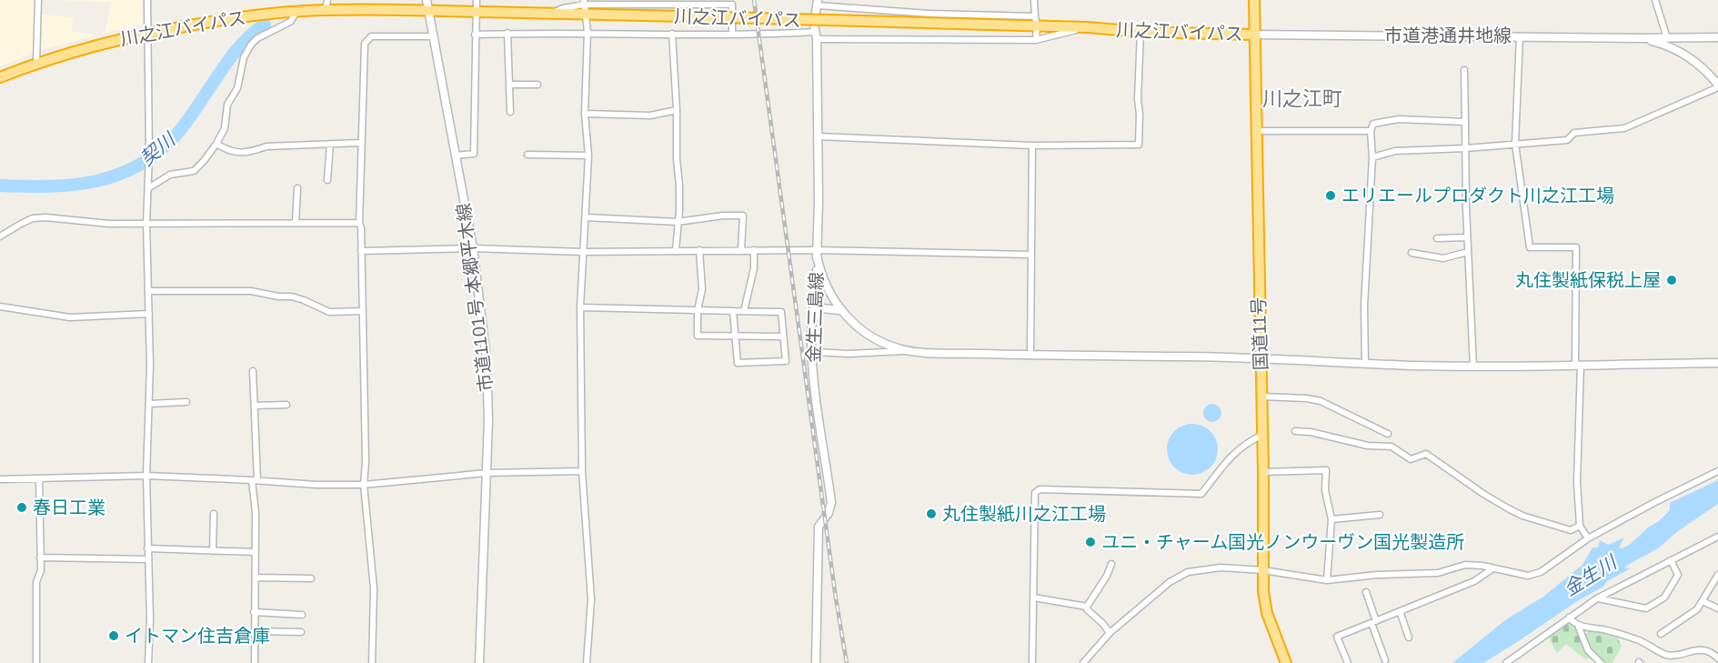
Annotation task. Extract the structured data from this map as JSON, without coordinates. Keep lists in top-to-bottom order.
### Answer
{
  "streets": {
    "highway": ["川之江バイパス", "国道11号"],
    "street": ["市道港通井地線", "市道1101号 本郷平木線", "金生三島線"]
  },
  "crossings": [
    ["川之江バイパス", "市道港通井地線"],
    ["川之江バイパス", "市道1101号 本郷平木線"],
    ["川之江バイパス", "国道11号"],
    ["市道港通井地線", "国道11号"]
  ],
  "districts": ["川之江町"],
  "water": ["契川", "金生川"],
  "places": [
    "エリエールプロダクト川之江工場",
    "丸住製紙保税上屋",
    "春日工業",
    "丸住製紙川之江工場",
    "ユニ・チャーム国光ノンウーヴン国光製造所",
    "イトマン住吉倉庫"
  ]
}
